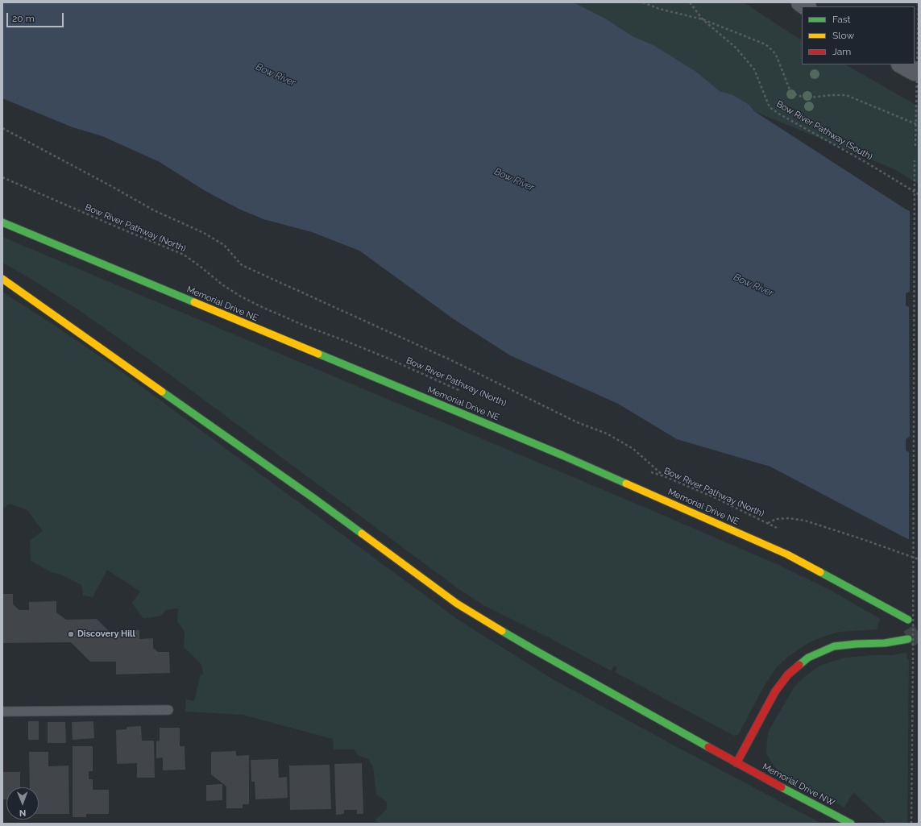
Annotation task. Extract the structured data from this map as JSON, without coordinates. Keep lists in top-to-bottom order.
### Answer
{
  "streets": {
    "main road": ["Memorial Drive NE", "Memorial Drive NW"],
    "path": ["Bow River Pathway (South)", "Bow River Pathway (North)"]
  },
  "water": ["Bow River"],
  "places": ["Discovery Hill"],
  "legend": ["Fast", "Slow", "Jam"],
  "scale_bar": "20 m",
  "north": "bottom"
}
